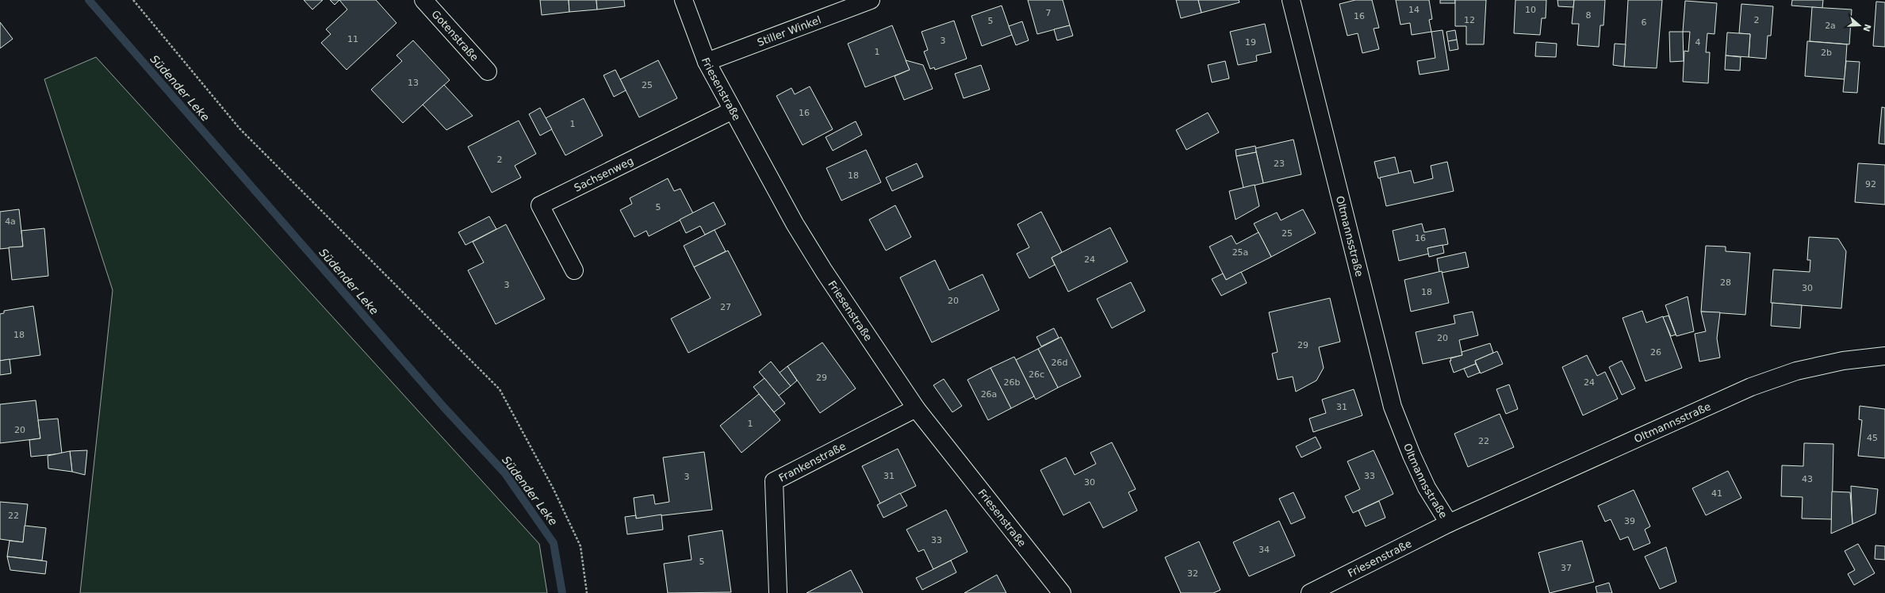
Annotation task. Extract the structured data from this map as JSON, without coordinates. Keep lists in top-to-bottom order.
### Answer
{
  "streets": {
    "street": [
      "Stiller Winkel",
      "Gotenstraße",
      "Friesenstraße",
      "Sachsenweg",
      "Oltmannsstraße",
      "Frankenstraße"
    ]
  },
  "crossings": [
    ["Stiller Winkel", "Friesenstraße"],
    ["Friesenstraße", "Sachsenweg"],
    ["Friesenstraße", "Oltmannsstraße"],
    ["Friesenstraße", "Frankenstraße"]
  ],
  "water": ["Südender Leke"],
  "house_numbers": [
    "14",
    "10",
    "7",
    "8",
    "16",
    "12",
    "2",
    "5",
    "6",
    "2a",
    "11",
    "3",
    "19",
    "4",
    "1",
    "2b",
    "13",
    "25",
    "16",
    "1",
    "2",
    "23",
    "18",
    "92",
    "5",
    "4a",
    "25",
    "16",
    "25a",
    "24",
    "28",
    "3",
    "30",
    "18",
    "20",
    "27",
    "18",
    "20",
    "29",
    "26",
    "26d",
    "26c",
    "29",
    "26b",
    "24",
    "26a",
    "31",
    "1",
    "20",
    "45",
    "22",
    "31",
    "33",
    "3",
    "43",
    "30",
    "41",
    "22",
    "39",
    "33",
    "34",
    "5",
    "37",
    "32"
  ],
  "north": "right"
}
